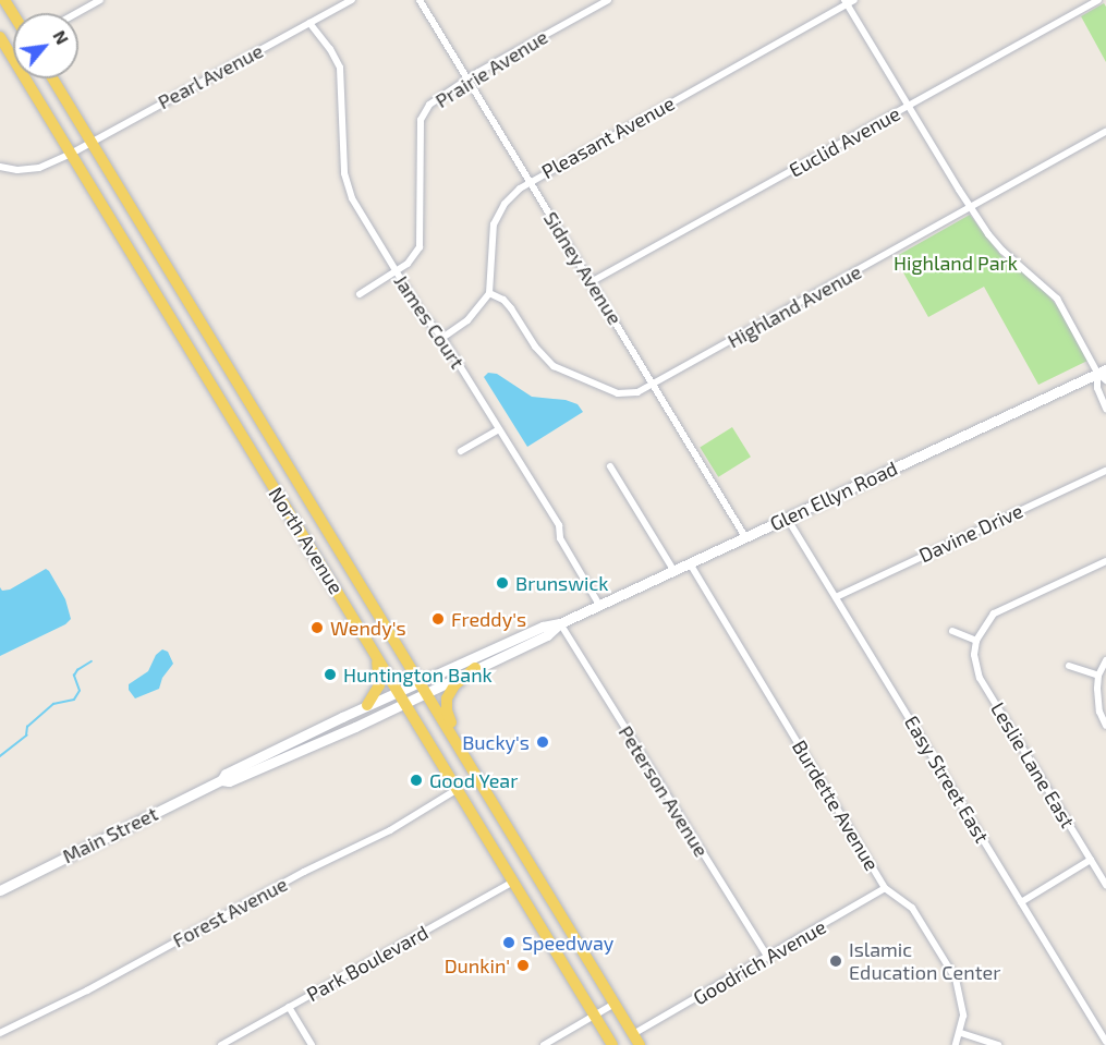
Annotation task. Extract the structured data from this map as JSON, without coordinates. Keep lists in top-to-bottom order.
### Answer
{
  "streets": {
    "main road": ["North Avenue"],
    "street": [
      "Prairie Avenue",
      "Pearl Avenue",
      "Pleasant Avenue",
      "Euclid Avenue",
      "Sidney Avenue",
      "Highland Avenue",
      "James Court",
      "Glen Ellyn Road",
      "Davine Drive",
      "Leslie Lane East",
      "Easy Street East",
      "Peterson Avenue",
      "Burdette Avenue",
      "Main Street",
      "Forest Avenue",
      "Goodrich Avenue",
      "Park Boulevard"
    ]
  },
  "crossings": [
    ["Prairie Avenue", "Sidney Avenue"],
    ["Prairie Avenue", "James Court"],
    ["Pearl Avenue", "James Court"],
    ["Pearl Avenue", "North Avenue"],
    ["Pleasant Avenue", "Sidney Avenue"],
    ["Pleasant Avenue", "Highland Avenue"],
    ["Euclid Avenue", "Sidney Avenue"],
    ["Sidney Avenue", "Highland Avenue"],
    ["Sidney Avenue", "Glen Ellyn Road"],
    ["James Court", "Glen Ellyn Road"],
    ["Glen Ellyn Road", "North Avenue"],
    ["Glen Ellyn Road", "Easy Street East"],
    ["Glen Ellyn Road", "Peterson Avenue"],
    ["Glen Ellyn Road", "Burdette Avenue"],
    ["Glen Ellyn Road", "Main Street"],
    ["Davine Drive", "Easy Street East"],
    ["North Avenue", "Main Street"],
    ["North Avenue", "Forest Avenue"],
    ["North Avenue", "Goodrich Avenue"],
    ["North Avenue", "Park Boulevard"],
    ["Peterson Avenue", "Goodrich Avenue"],
    ["Burdette Avenue", "Goodrich Avenue"]
  ],
  "parks": ["Highland Park"],
  "places": [
    "Brunswick",
    "Freddy's",
    "Wendy's",
    "Huntington Bank",
    "Bucky's",
    "Good Year",
    "Speedway",
    "Islamic Education Center",
    "Dunkin'"
  ],
  "north": "top right"
}
